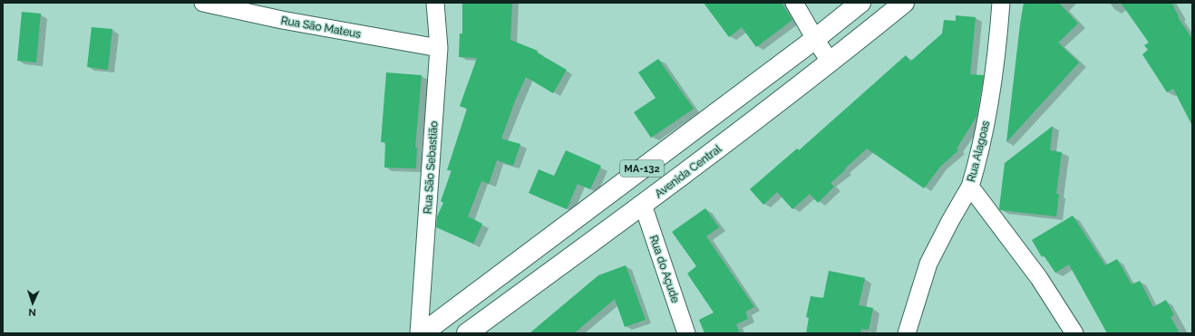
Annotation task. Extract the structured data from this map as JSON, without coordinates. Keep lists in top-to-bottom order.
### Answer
{
  "streets": {
    "main road": ["MA-132", "Avenida Central"],
    "street": [
      "Rua São Mateus",
      "Rua Alagoas",
      "Rua São Sebastião",
      "Rua do Açude"
    ]
  },
  "crossings": [
    ["Rua São Mateus", "Rua São Sebastião"],
    ["Avenida Central", "Rua do Açude"]
  ],
  "north": "bottom"
}
